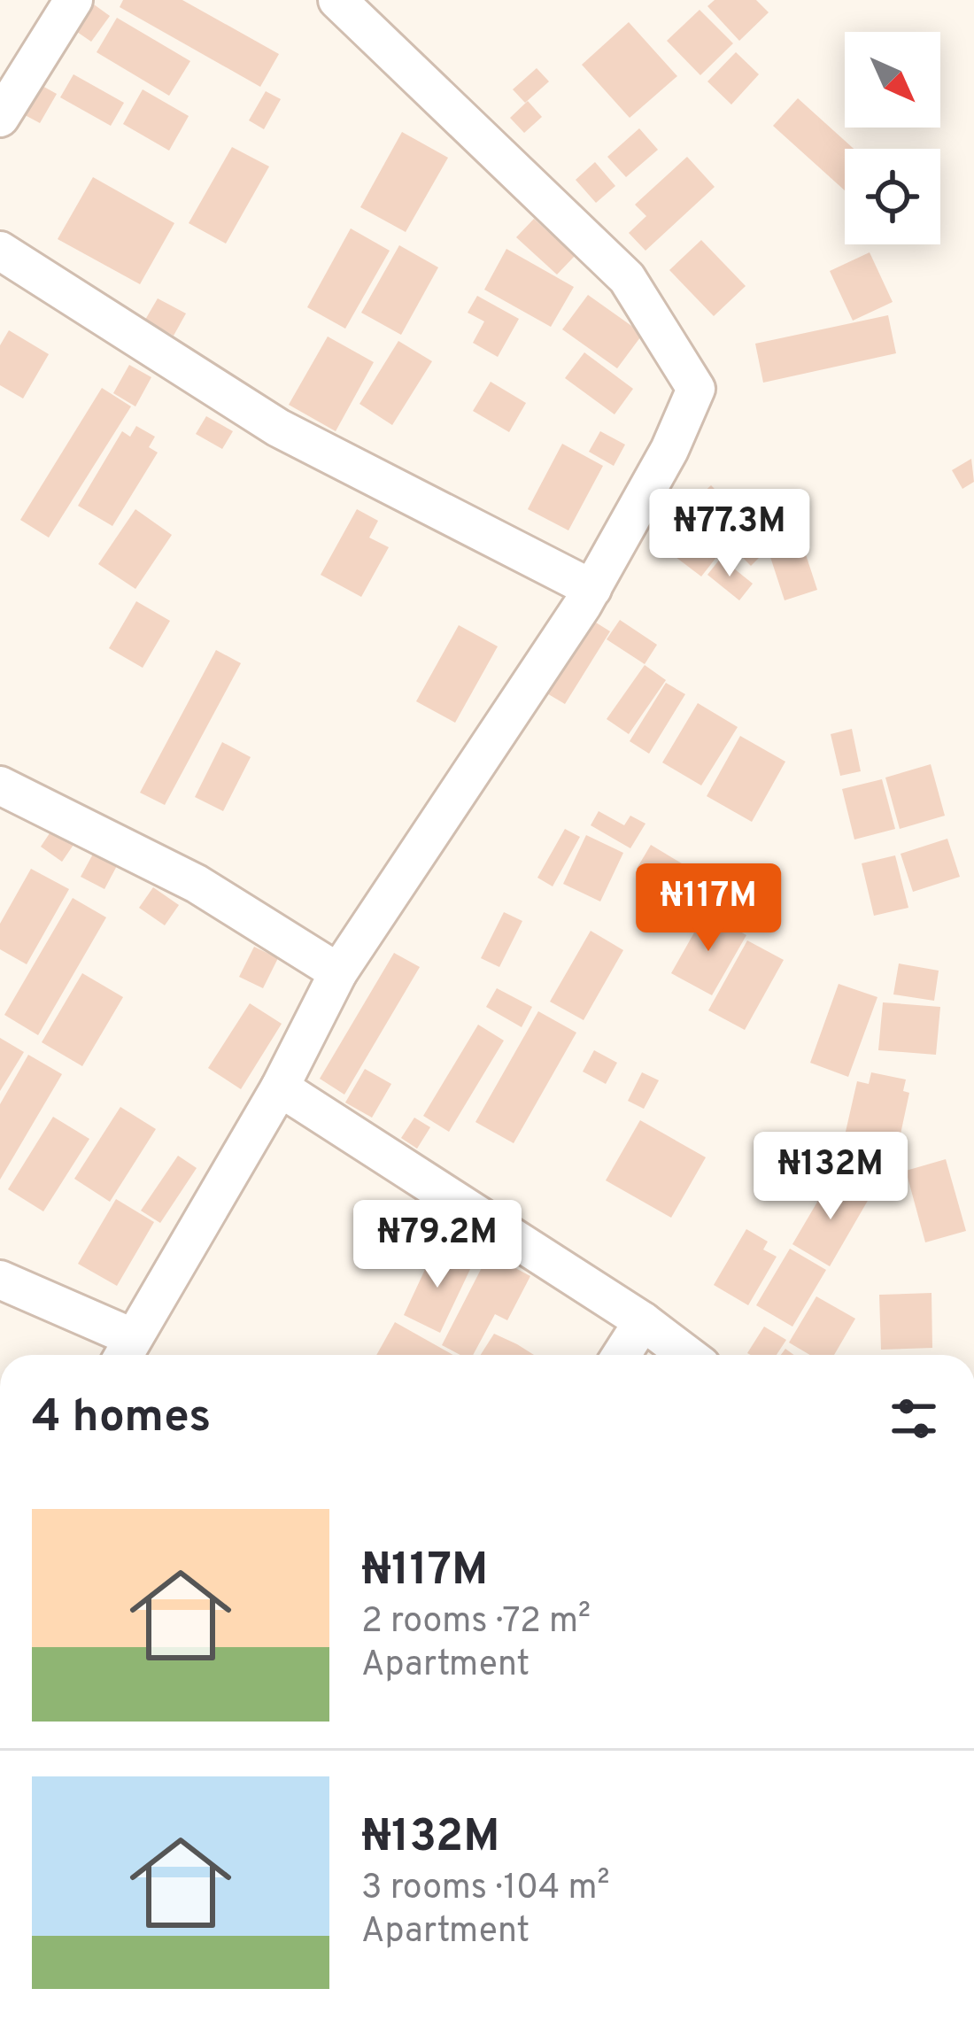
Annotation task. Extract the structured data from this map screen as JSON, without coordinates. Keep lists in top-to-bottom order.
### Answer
{
  "north": "bottom right",
  "page": {
    "price": [
      "₦77.3M",
      "₦117M",
      "₦132M",
      "₦79.2M"
    ],
    "heading": "4 homes",
    "list": [
      {
        "name": "₦117M",
        "note": "2 rooms · 72 m² · Apartment"
      },
      {
        "name": "₦132M",
        "note": "3 rooms · 104 m² · Apartment"
      }
    ]
  }
}
